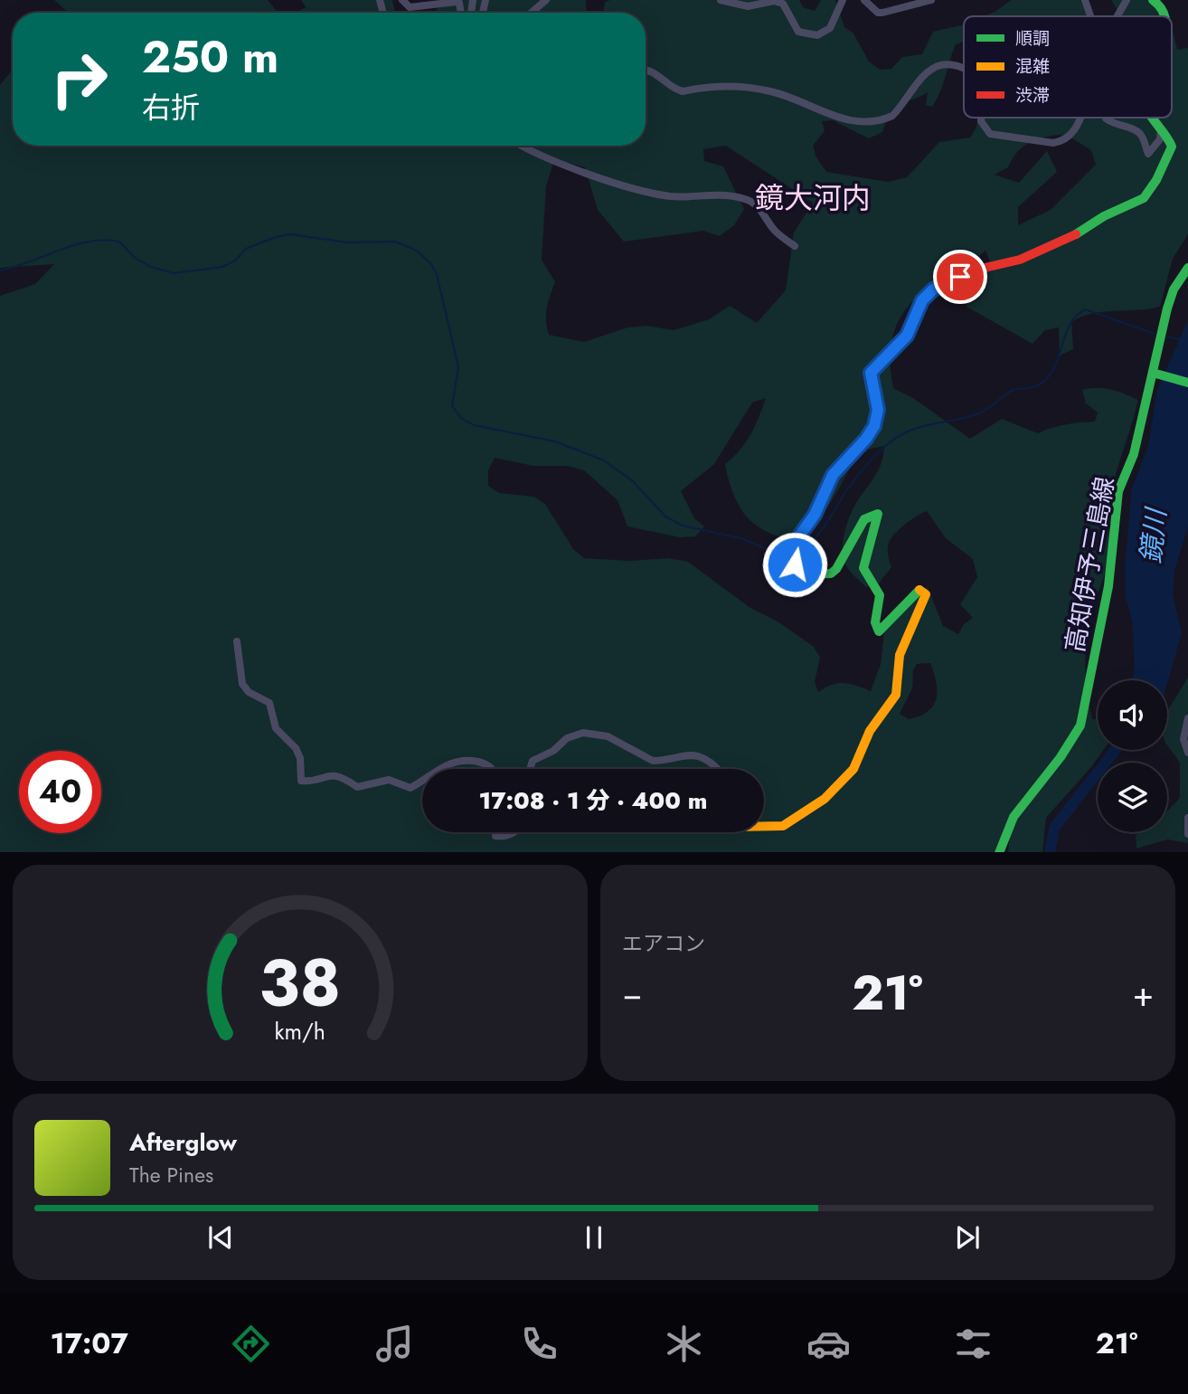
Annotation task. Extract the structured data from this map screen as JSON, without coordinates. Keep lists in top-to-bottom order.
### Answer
{
  "streets": {
    "street": ["高知伊予三島線"]
  },
  "districts": ["鏡大河内"],
  "water": ["鏡川"],
  "legend": ["順調", "混雑", "渋滞"],
  "page": {
    "turn": ["250 m", "右折"],
    "limit": "40",
    "trip": "17:08 · 1 分 · 400 m",
    "tile": "エアコン",
    "heat": ["−", "21°", "+"],
    "song": ["Afterglow", "The Pines"],
    "tabs": ["17:07", "21°"],
    "gauge": ["38", "km/h"]
  }
}
